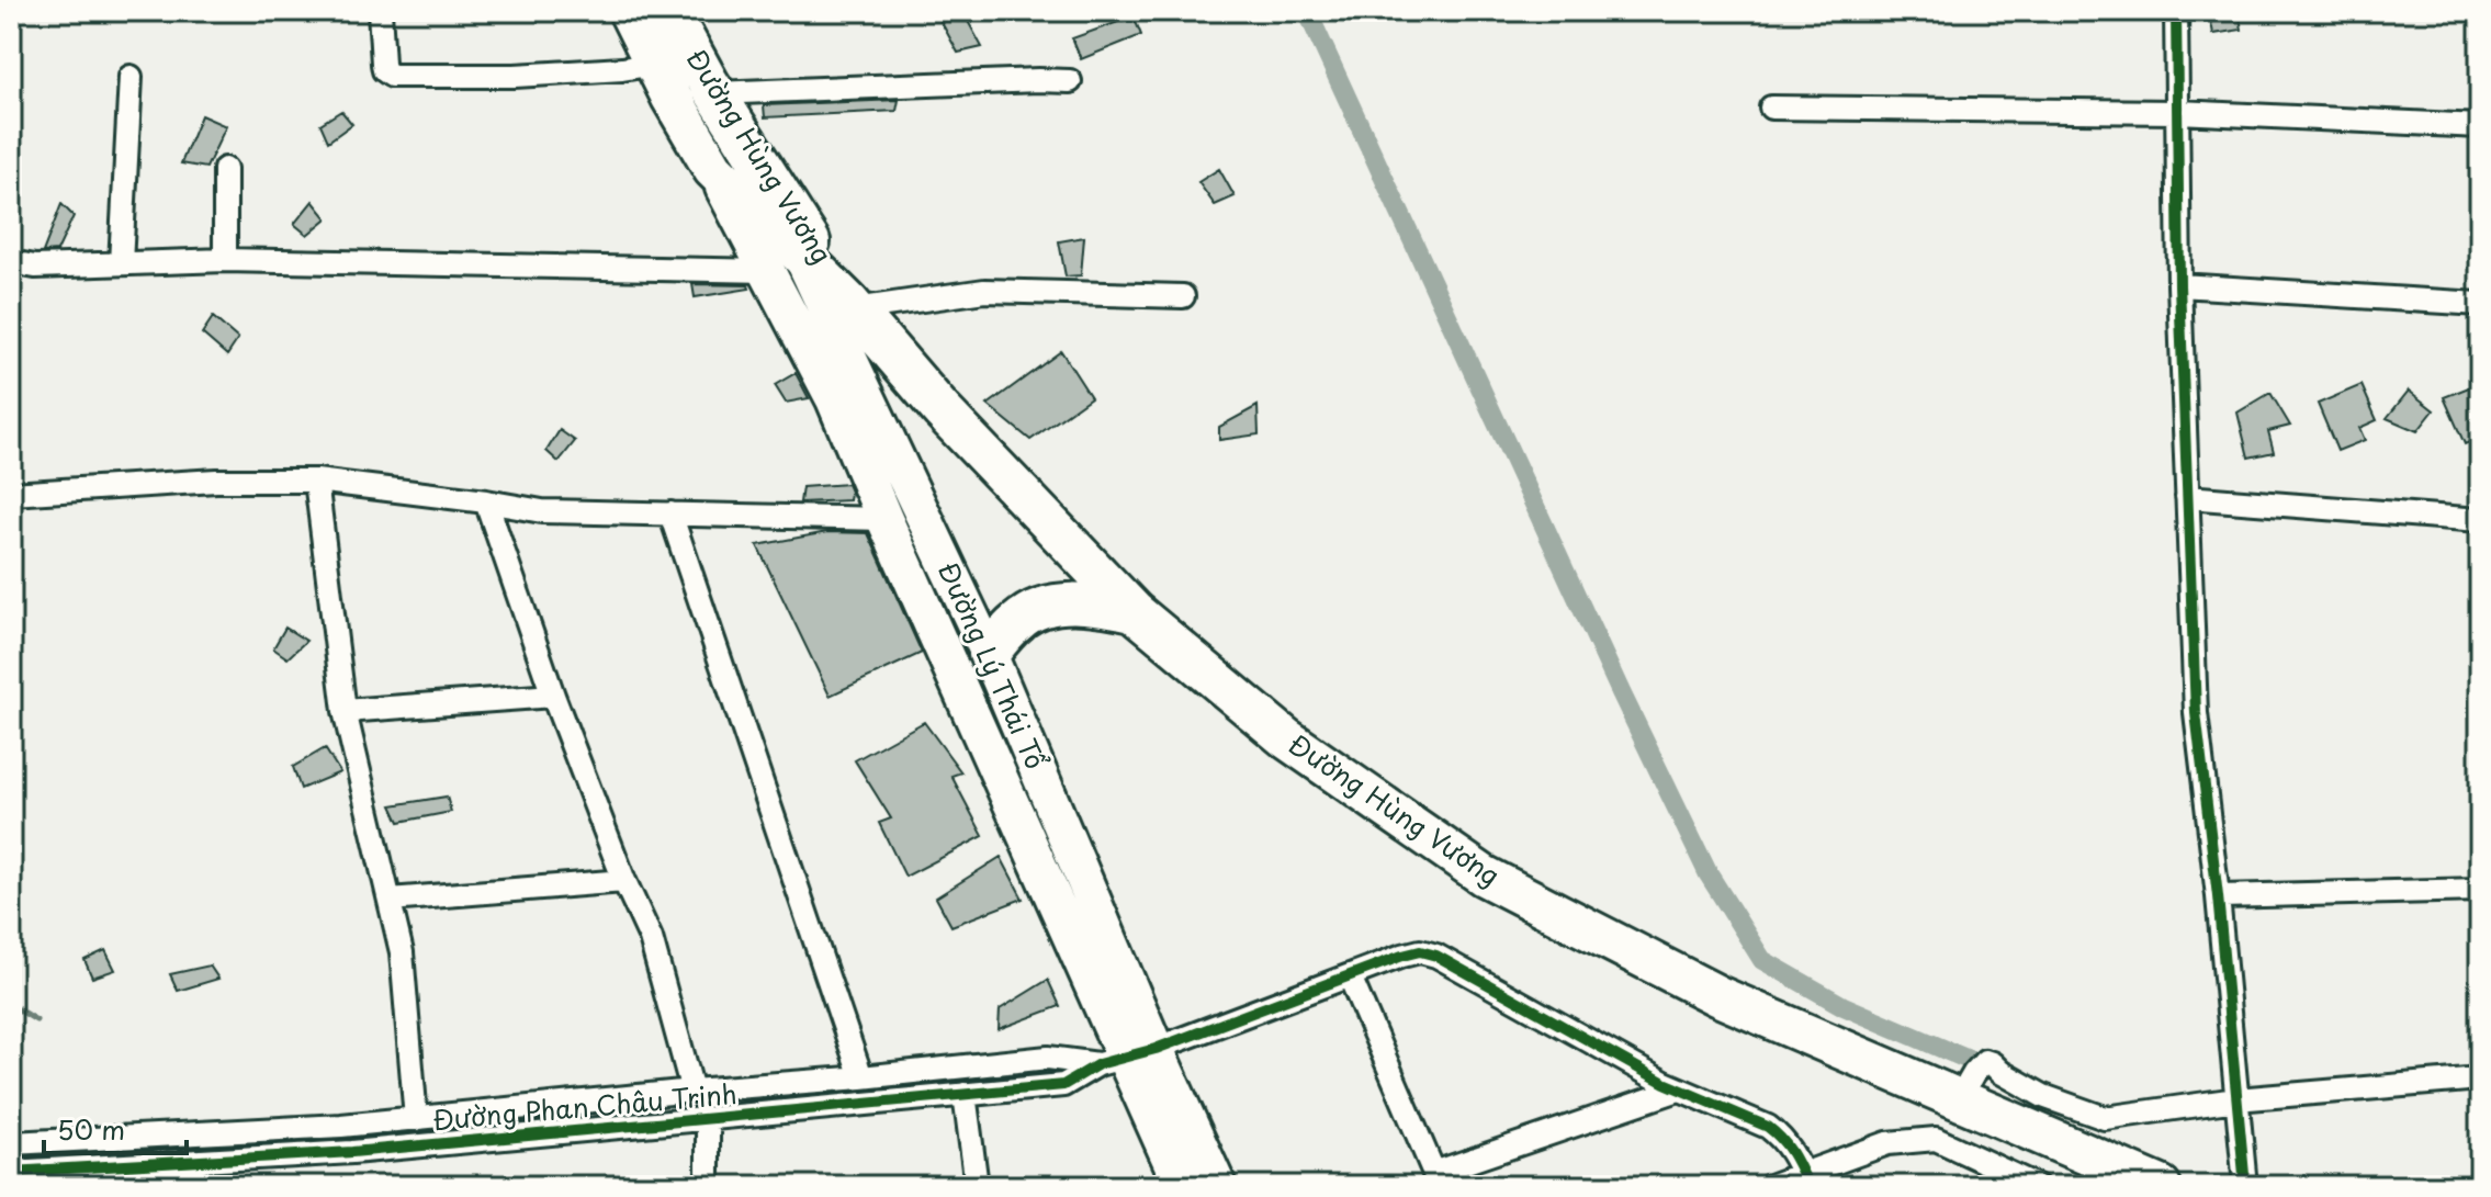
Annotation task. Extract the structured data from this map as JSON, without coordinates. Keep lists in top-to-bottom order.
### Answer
{
  "streets": {
    "highway": ["Đường Hùng Vương"],
    "main road": ["Đường Lý Thái Tổ"],
    "street": ["Đường Phan Châu Trinh"]
  },
  "crossings": [
    ["Đường Hùng Vương", "Đường Lý Thái Tổ"],
    ["Đường Lý Thái Tổ", "Đường Phan Châu Trinh"]
  ],
  "scale_bar": "50 m"
}
